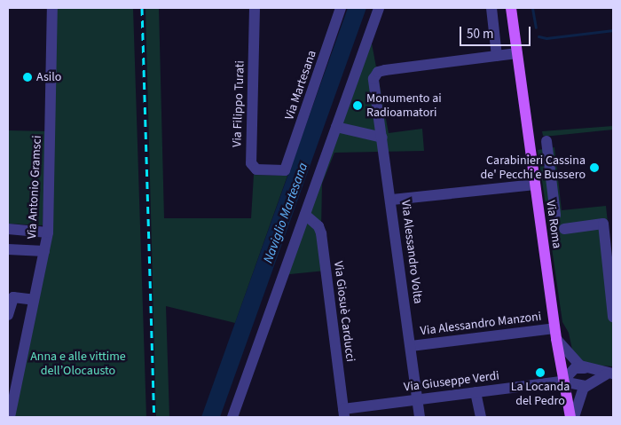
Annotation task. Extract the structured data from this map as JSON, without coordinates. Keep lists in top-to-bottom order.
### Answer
{
  "streets": {
    "main road": ["Via Roma"],
    "street": [
      "Via Martesana",
      "Via Filippo Turati",
      "Via Antonio Gramsci",
      "Via Alessandro Volta",
      "Via Giosuè Carducci",
      "Via Alessandro Manzoni",
      "Via Giuseppe Verdi"
    ]
  },
  "crossings": [
    ["Via Martesana", "Via Filippo Turati"],
    ["Via Roma", "Via Alessandro Manzoni"],
    ["Via Roma", "Via Giuseppe Verdi"],
    ["Via Alessandro Volta", "Via Alessandro Manzoni"],
    ["Via Alessandro Volta", "Via Giuseppe Verdi"],
    ["Via Giosuè Carducci", "Via Giuseppe Verdi"]
  ],
  "water": ["Naviglio Martesana"],
  "parks": ["Anna e alle vittime dell’Olocausto"],
  "places": [
    "Asilo",
    "Monumento ai Radioamatori",
    "Carabinieri Cassina de' Pecchi e Bussero",
    "La Locanda del Pedro"
  ],
  "scale_bar": "50 m"
}
